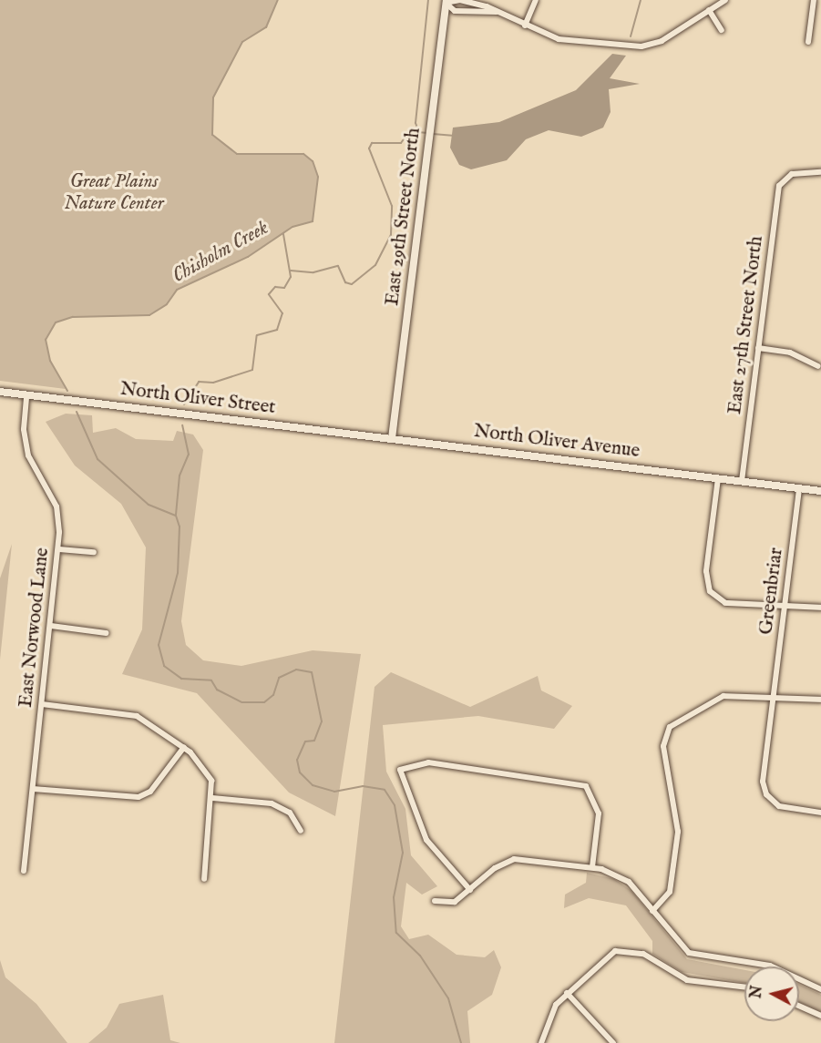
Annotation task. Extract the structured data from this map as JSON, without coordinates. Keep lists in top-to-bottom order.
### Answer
{
  "streets": {
    "main road": ["East 29th Street North", "North Oliver Street", "North Oliver Avenue"],
    "street": ["East 27th Street North", "Greenbriar", "East Norwood Lane"]
  },
  "crossings": [
    ["East 29th Street North", "North Oliver Street"],
    ["East 29th Street North", "North Oliver Avenue"],
    ["North Oliver Street", "North Oliver Avenue"],
    ["North Oliver Street", "East Norwood Lane"]
  ],
  "water": ["Chisholm Creek"],
  "parks": ["Great Plains Nature Center"],
  "north": "left"
}
